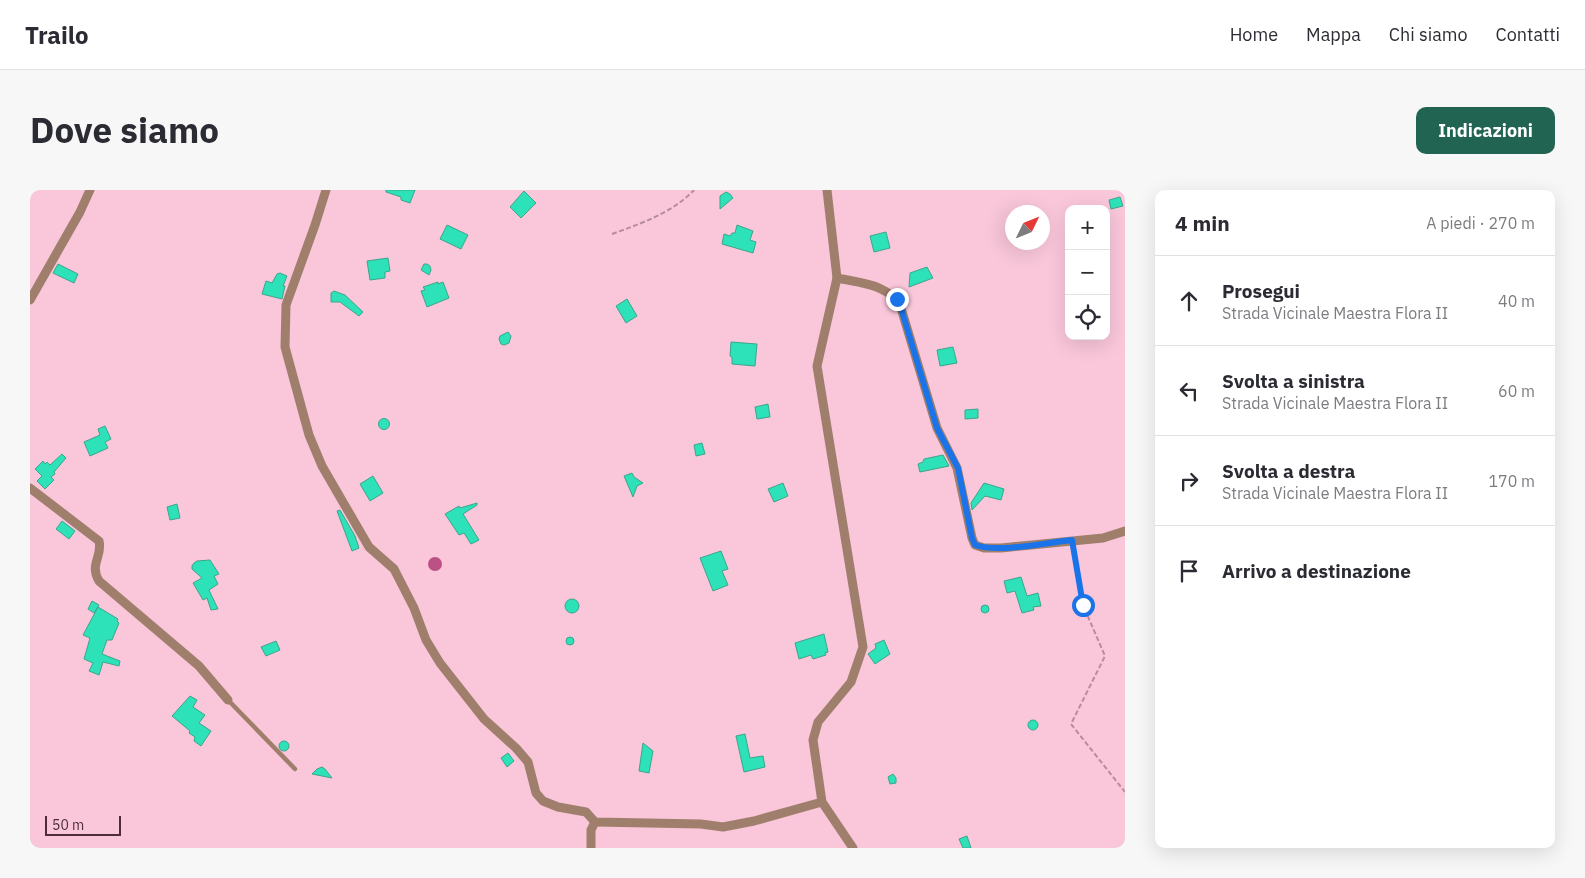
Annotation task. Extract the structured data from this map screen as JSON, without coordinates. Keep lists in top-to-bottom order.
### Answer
{
  "scale_bar": "50 m",
  "north": "top right",
  "page": {
    "header": "Trailo",
    "nav": [
      "Home",
      "Mappa",
      "Chi siamo",
      "Contatti"
    ],
    "title": "Dove siamo",
    "buttons": "Indicazioni",
    "heading": ["4 min", "A piedi · 270 m"],
    "map_buttons": ["+", "−"],
    "list": [
      ["Prosegui", "Strada Vicinale Maestra Flora II", "40 m"],
      ["Svolta a sinistra", "Strada Vicinale Maestra Flora II", "60 m"],
      ["Svolta a destra", "Strada Vicinale Maestra Flora II", "170 m"],
      "Arrivo a destinazione"
    ],
    "scale": "50 m"
  }
}
